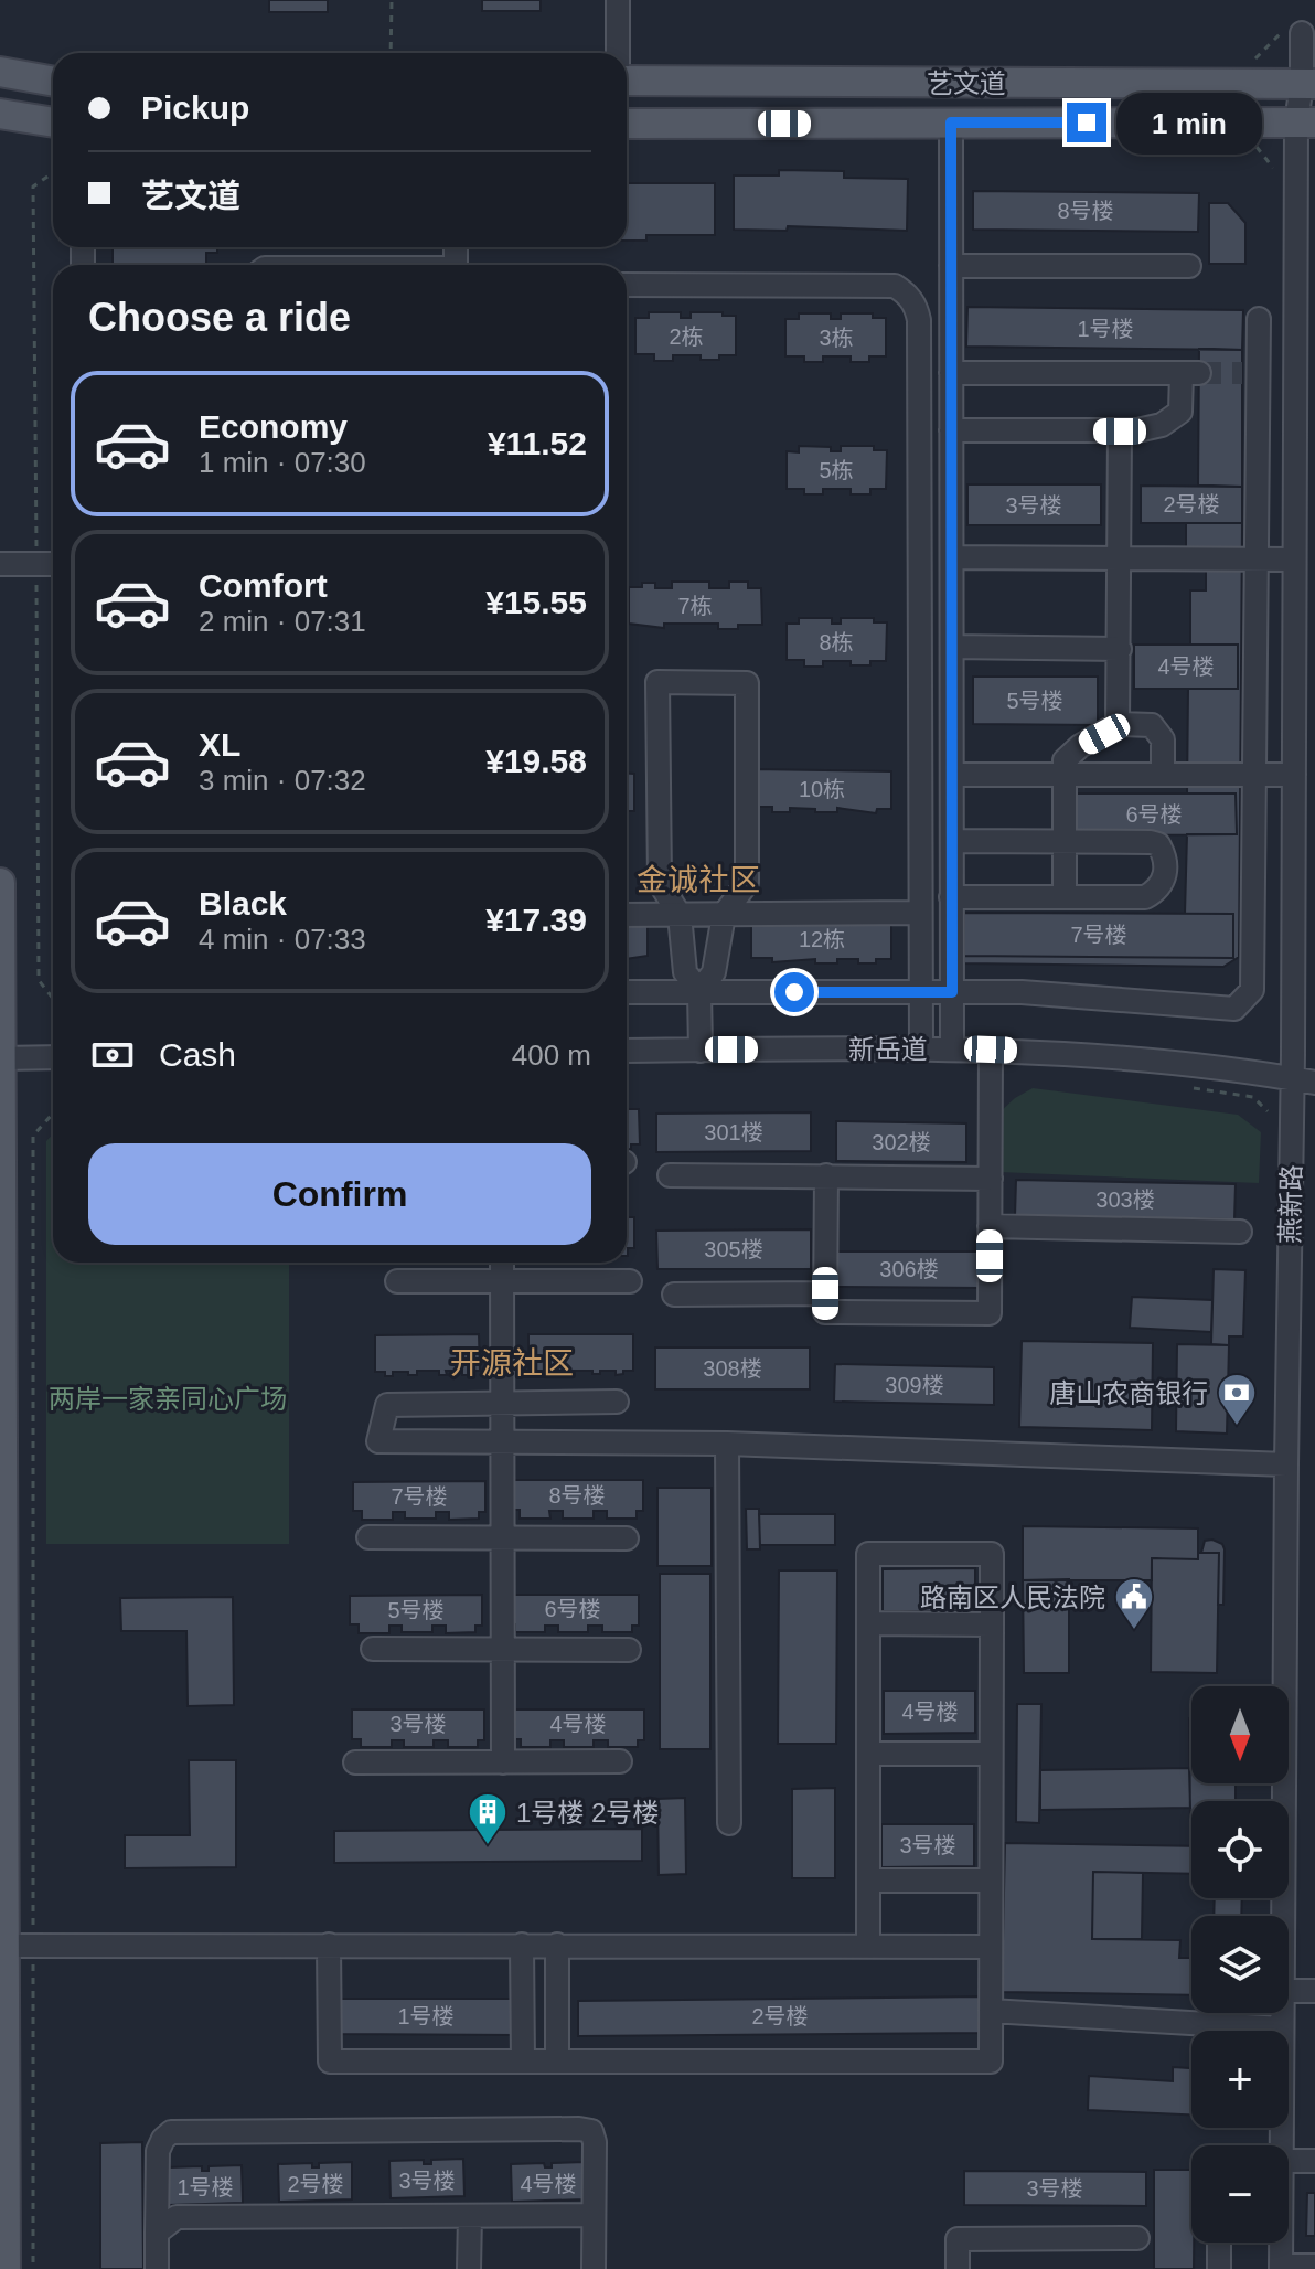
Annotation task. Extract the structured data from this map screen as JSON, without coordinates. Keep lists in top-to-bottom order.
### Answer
{
  "streets": {
    "main road": ["艺文道"],
    "street": ["新岳道", "燕新路"]
  },
  "crossings": [
    ["艺文道", "燕新路"],
    ["新岳道", "燕新路"]
  ],
  "districts": ["金诚社区", "开源社区"],
  "parks": ["两岸一家亲同心广场"],
  "places": {
    "bank": ["唐山农商银行"],
    "public building": ["路南区人民法院"],
    "building": ["1号楼 2号楼"]
  },
  "house_numbers": [
    "8号楼",
    "1号楼",
    "2栋",
    "3栋",
    "5栋",
    "2号楼",
    "3号楼",
    "7栋",
    "8栋",
    "4号楼",
    "5号楼",
    "10栋",
    "6号楼",
    "7号楼",
    "12栋",
    "301楼",
    "302楼",
    "303楼",
    "305楼",
    "306楼",
    "308楼",
    "309楼",
    "8号楼",
    "7号楼",
    "6号楼",
    "5号楼",
    "4号楼",
    "3号楼",
    "4号楼",
    "3号楼",
    "1号楼",
    "2号楼",
    "3号楼",
    "2号楼",
    "4号楼",
    "1号楼",
    "3号楼"
  ],
  "north": "bottom",
  "page": {
    "banner": ["Pickup", "艺文道"],
    "bubble": "1 min",
    "heading": "Choose a ride",
    "list": [
      {
        "name": "Economy",
        "note": "1 min · 07:30",
        "value": "¥11.52"
      },
      {
        "name": "Comfort",
        "note": "2 min · 07:31",
        "value": "¥15.55"
      },
      {
        "name": "XL",
        "note": "3 min · 07:32",
        "value": "¥19.58"
      },
      {
        "name": "Black",
        "note": "4 min · 07:33",
        "value": "¥17.39"
      }
    ],
    "pay": ["Cash", "400 m"],
    "buttons": "Confirm",
    "map_buttons": ["+", "−"]
  }
}
